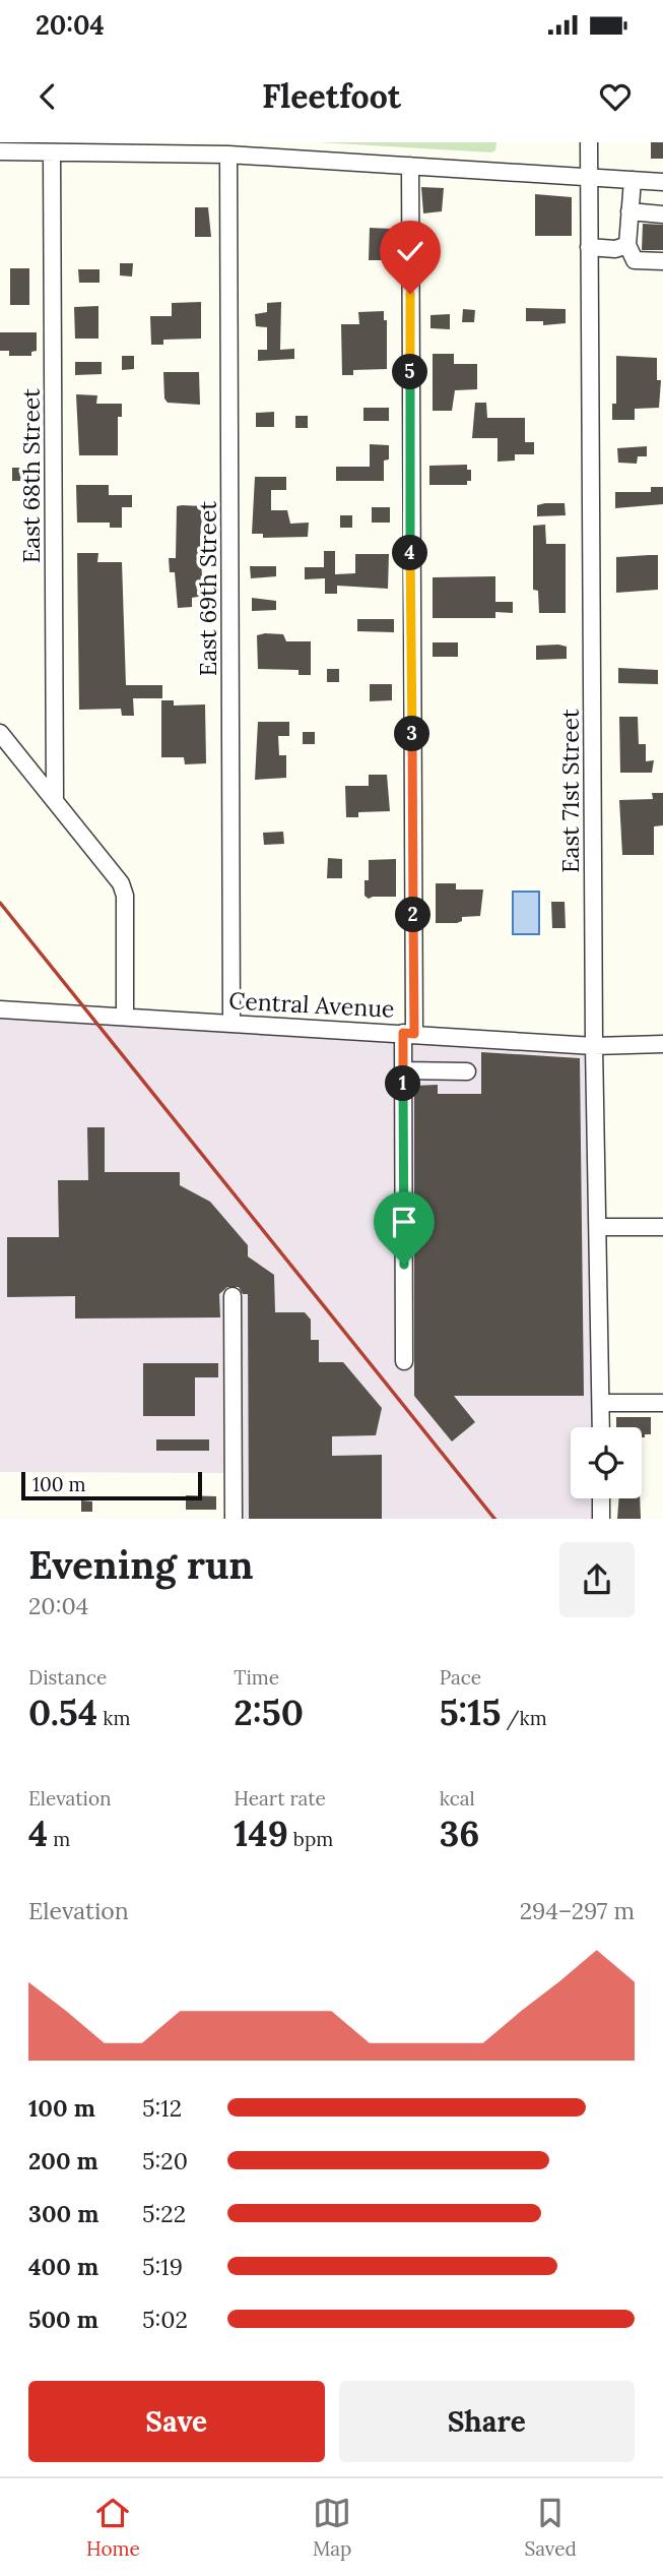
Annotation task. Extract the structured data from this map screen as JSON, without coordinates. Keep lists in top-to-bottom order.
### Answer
{
  "streets": {
    "street": [
      "East 68th Street",
      "East 69th Street",
      "East 71st Street",
      "Central Avenue"
    ]
  },
  "crossings": [
    ["East 69th Street", "Central Avenue"],
    ["East 71st Street", "Central Avenue"]
  ],
  "scale_bar": "100 m",
  "page": {
    "status": "20:04",
    "header": "Fleetfoot",
    "pins": [
      "5",
      "4",
      "3",
      "2",
      "1"
    ],
    "scale": "100 m",
    "heading": ["Evening run", "20:04"],
    "stats": [
      ["Distance", "0.54 km"],
      ["Time", "2:50"],
      ["Pace", "5:15 /km"],
      ["Elevation", "4 m"],
      ["Heart rate", "149 bpm"],
      ["kcal", "36"]
    ],
    "chart": ["Elevation", "294–297 m"],
    "list": [
      {
        "name": "100 m",
        "note": "5:12"
      },
      {
        "name": "200 m",
        "note": "5:20"
      },
      {
        "name": "300 m",
        "note": "5:22"
      },
      {
        "name": "400 m",
        "note": "5:19"
      },
      {
        "name": "500 m",
        "note": "5:02"
      }
    ],
    "buttons": ["Save", "Share"],
    "tabs": ["Home", "Map", "Saved"]
  }
}
